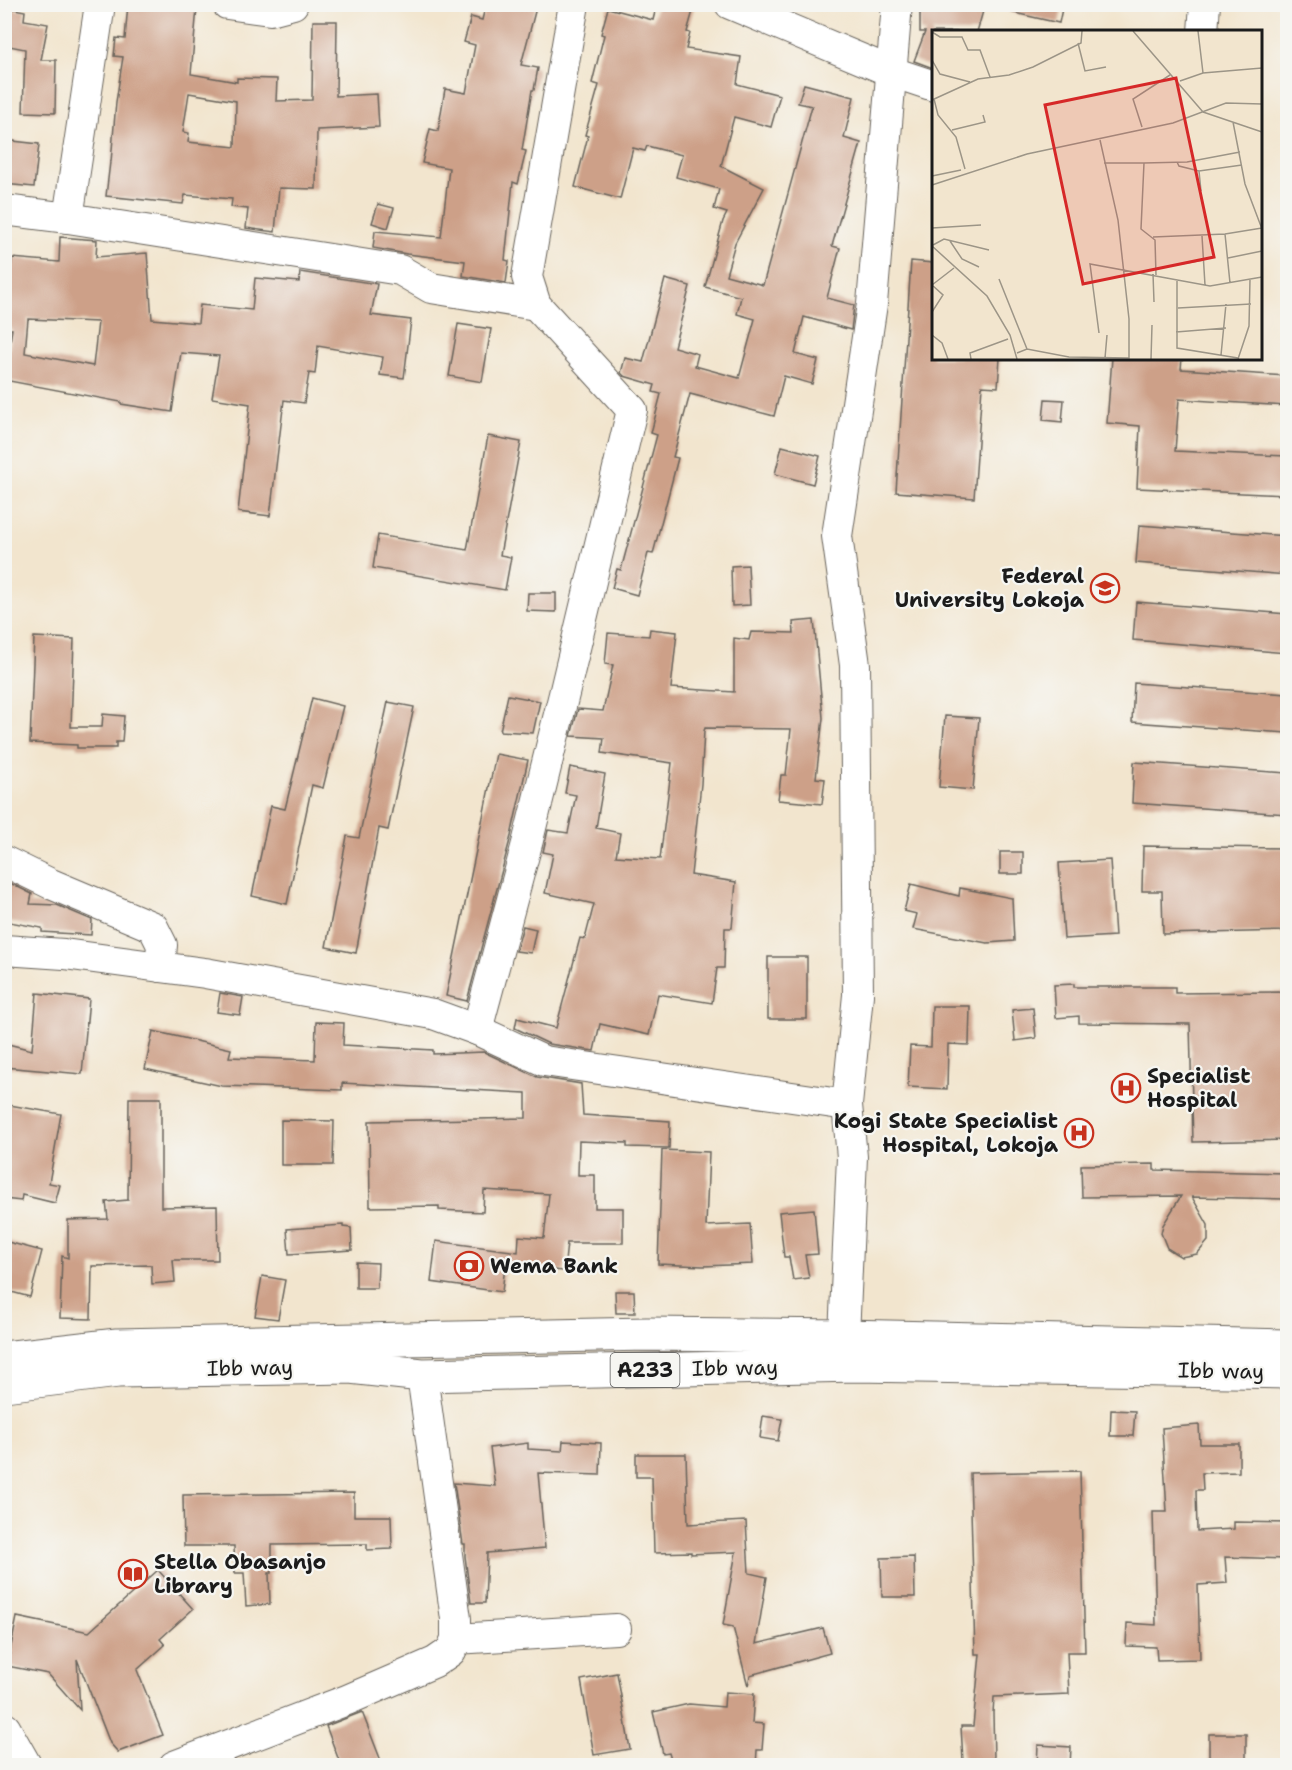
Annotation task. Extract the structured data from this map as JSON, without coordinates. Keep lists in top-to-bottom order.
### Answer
{
  "streets": {
    "main road": ["Ibb way", "A233"]
  },
  "places": {
    "school or university": ["Federal University Lokoja"],
    "hospital": ["Specialist Hospital", "Kogi State Specialist Hospital, Lokoja"],
    "bank": ["Wema Bank"],
    "library": ["Stella Obasanjo Library"]
  }
}
